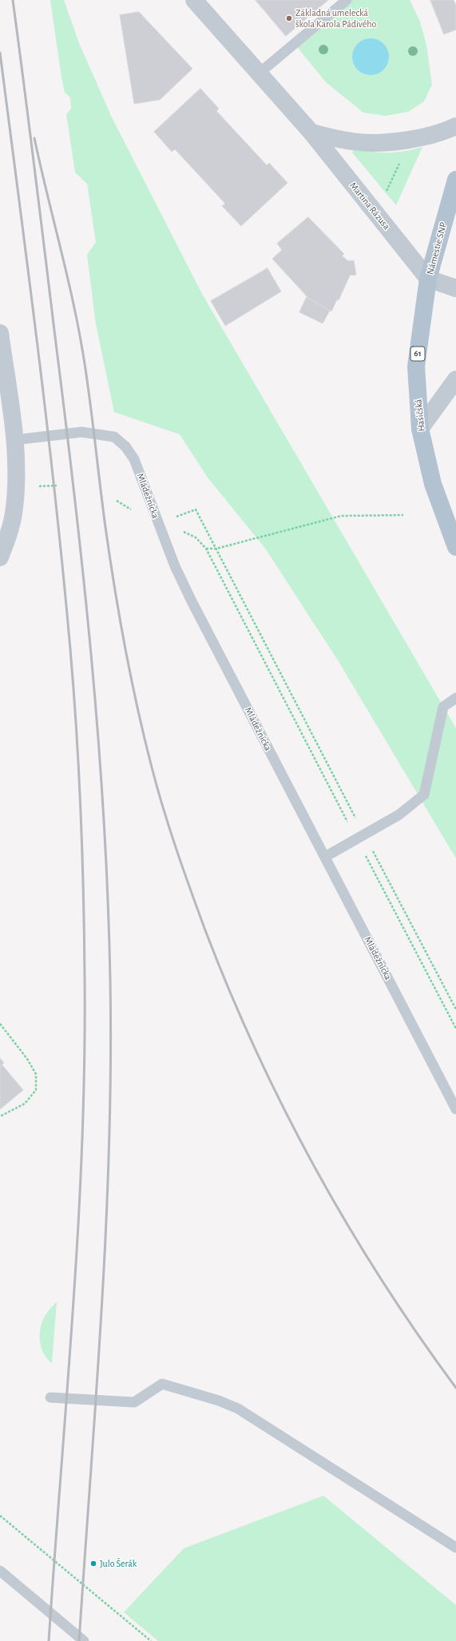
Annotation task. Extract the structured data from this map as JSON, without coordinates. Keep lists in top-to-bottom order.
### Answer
{
  "streets": {
    "main road": ["Námestie SNP", "61", "Hasičská"],
    "street": ["Martina Rázusa"],
    "lane": ["Mládežnícka"]
  },
  "crossings": [
    ["Martina Rázusa", "Námestie SNP"],
    ["Martina Rázusa", "Hasičská"],
    ["Námestie SNP", "Hasičská"]
  ],
  "places": ["Základná umelecká škola Karola Pádivého", "Julo Šerák"]
}
